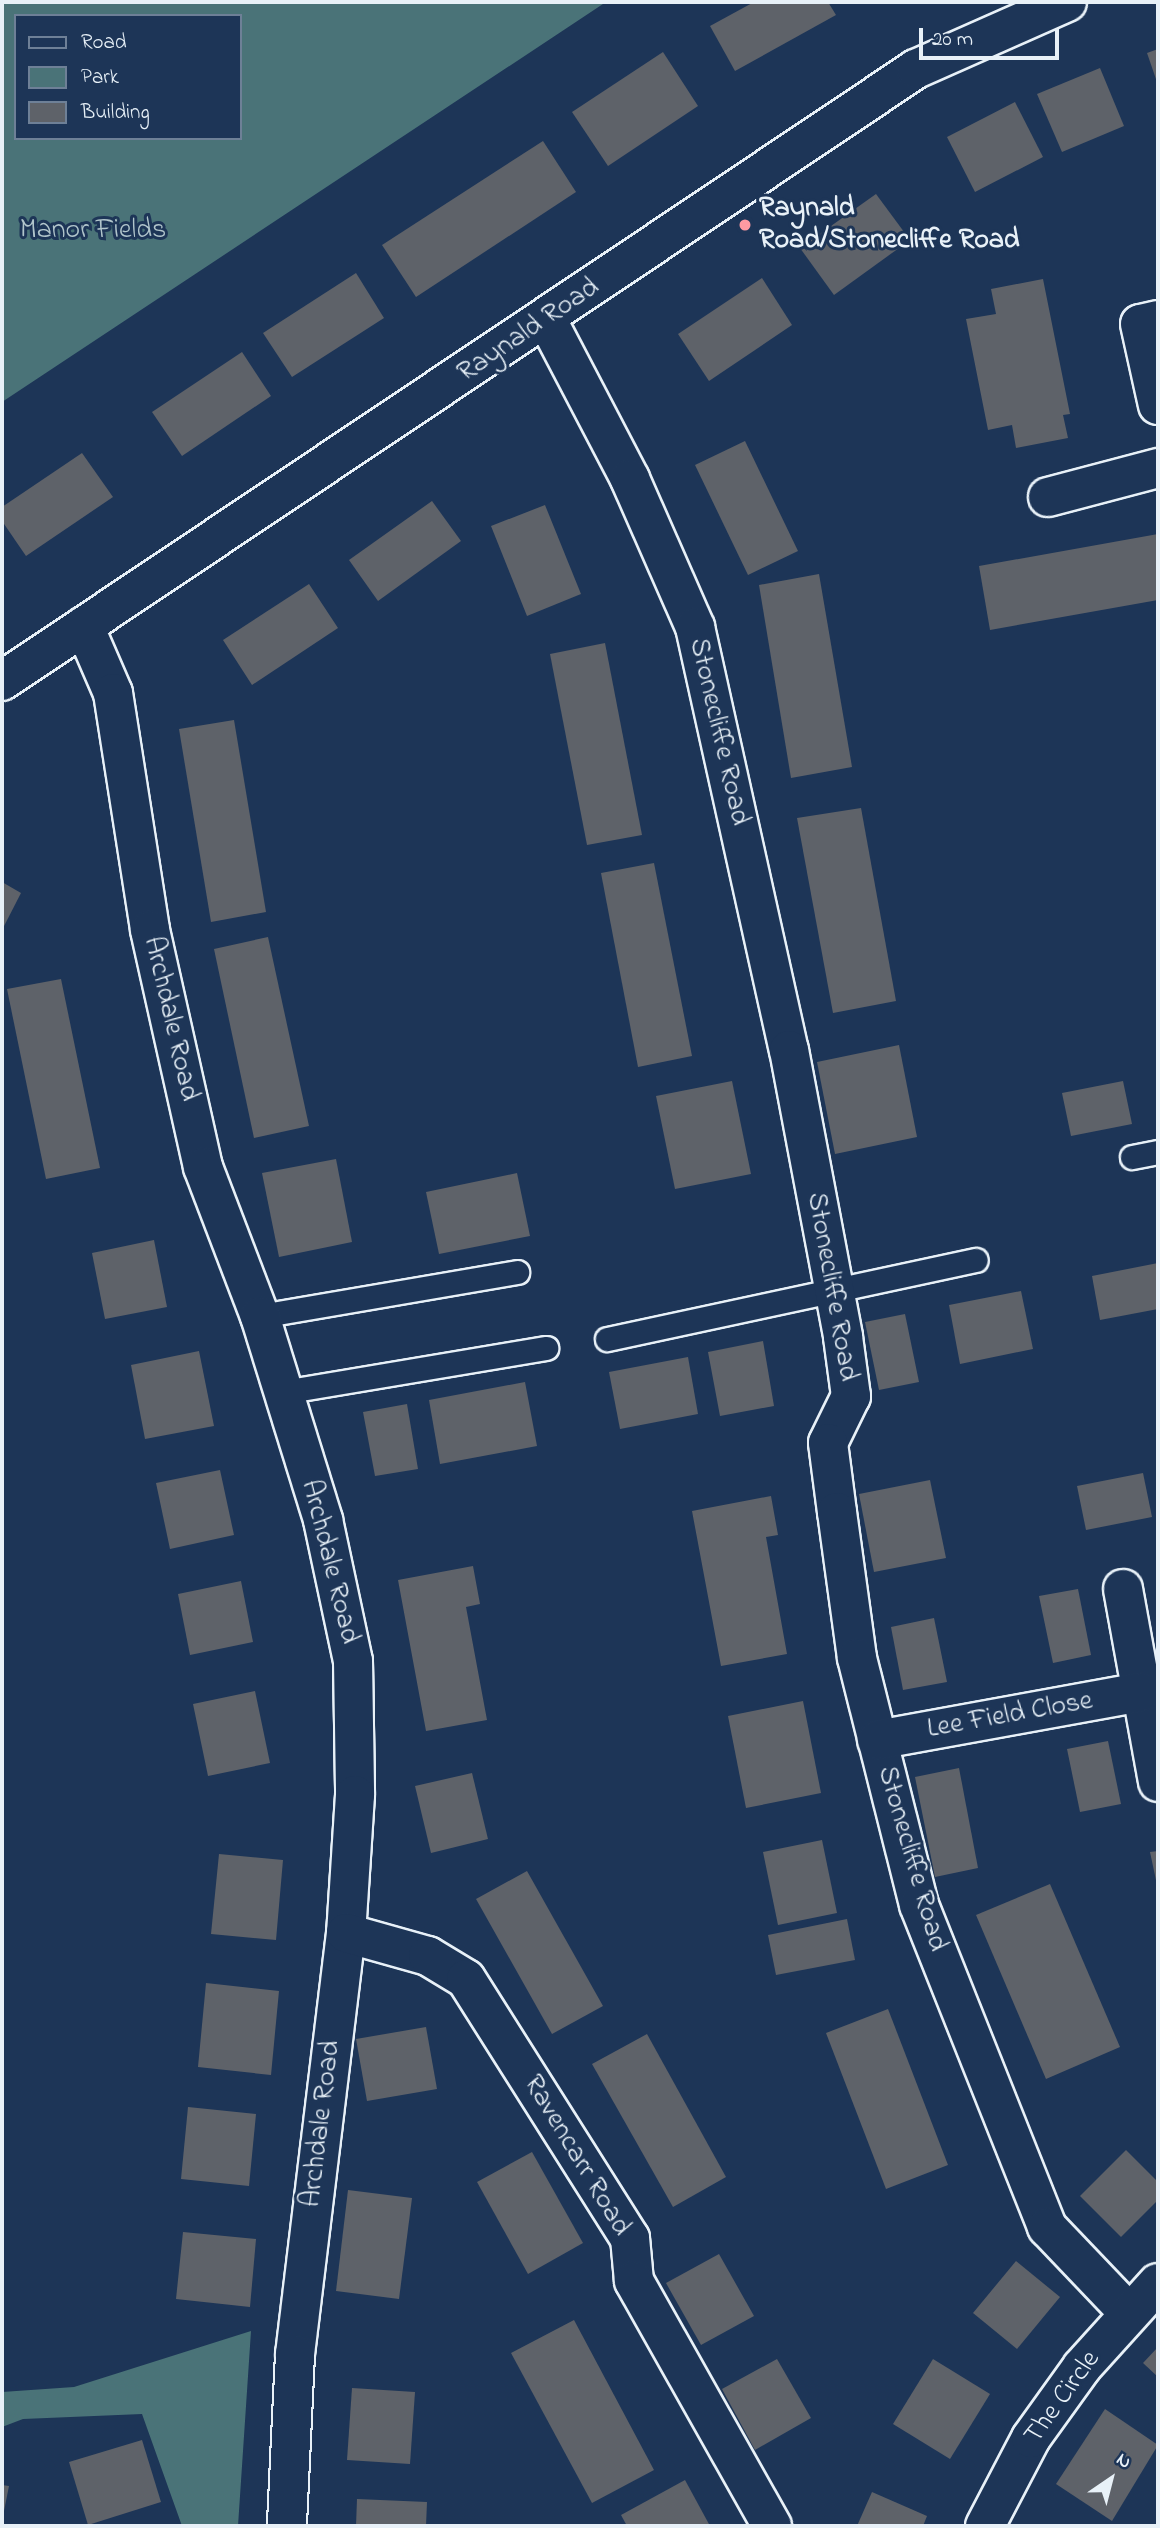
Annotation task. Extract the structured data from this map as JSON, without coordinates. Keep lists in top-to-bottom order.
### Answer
{
  "streets": {
    "street": [
      "Raynald Road",
      "Stonecliffe Road",
      "Archdale Road",
      "Lee Field Close",
      "Ravencarr Road",
      "The Circle"
    ]
  },
  "crossings": [
    ["Raynald Road", "Stonecliffe Road"],
    ["Raynald Road", "Archdale Road"],
    ["Stonecliffe Road", "Lee Field Close"],
    ["Stonecliffe Road", "The Circle"],
    ["Archdale Road", "Ravencarr Road"]
  ],
  "parks": ["Manor Fields"],
  "places": ["Raynald Road/Stonecliffe Road"],
  "legend": ["Road", "Park", "Building"],
  "scale_bar": "20 m",
  "north": "top right"
}
